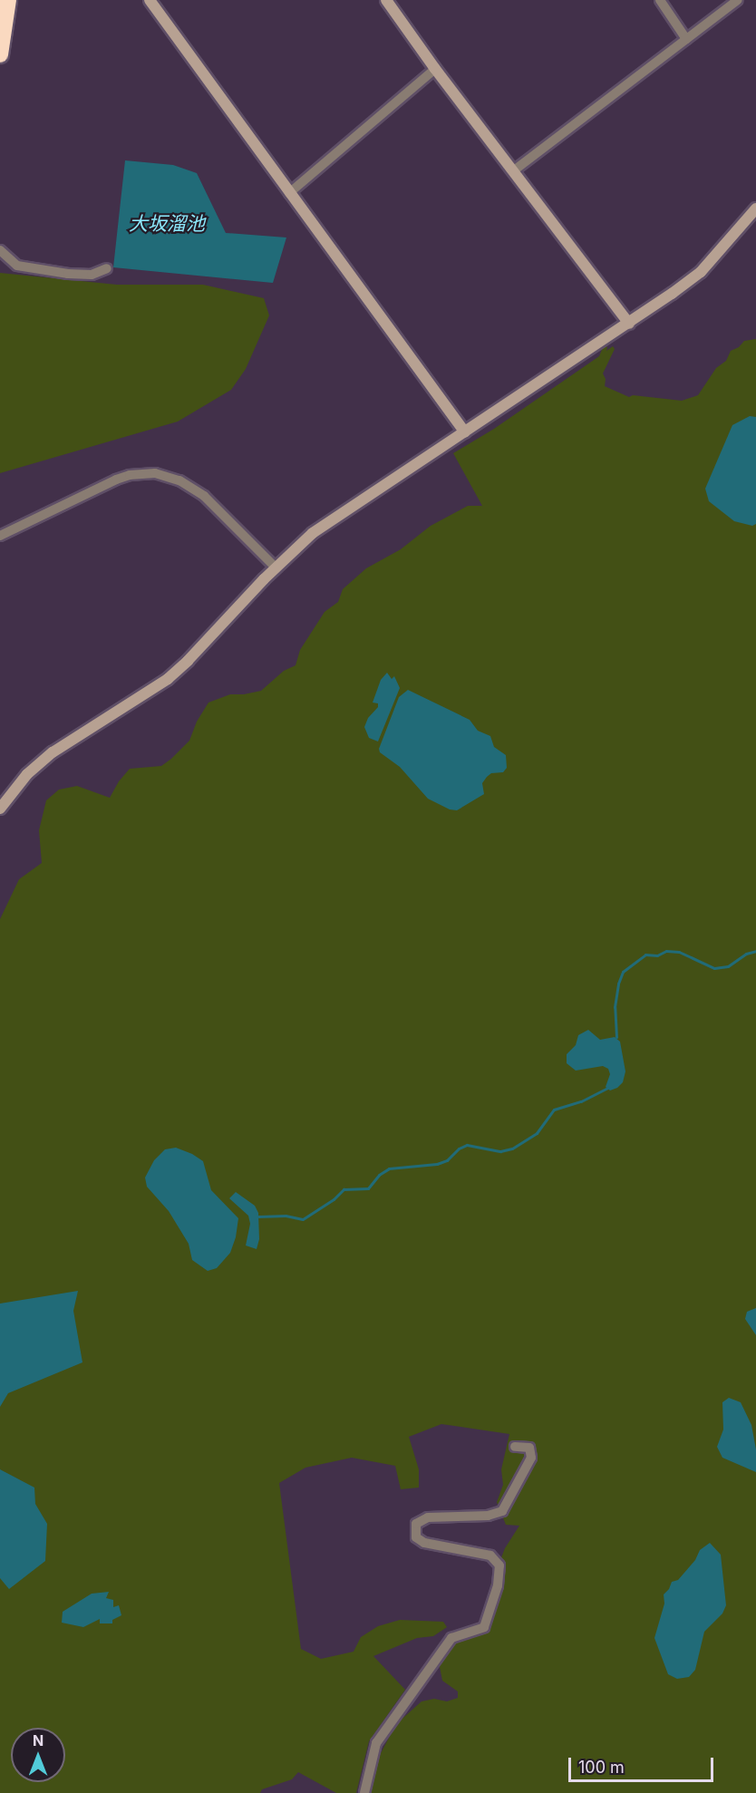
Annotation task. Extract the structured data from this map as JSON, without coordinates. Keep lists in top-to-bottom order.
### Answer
{
  "water": ["大坂溜池"],
  "scale_bar": "100 m",
  "north": "top"
}
